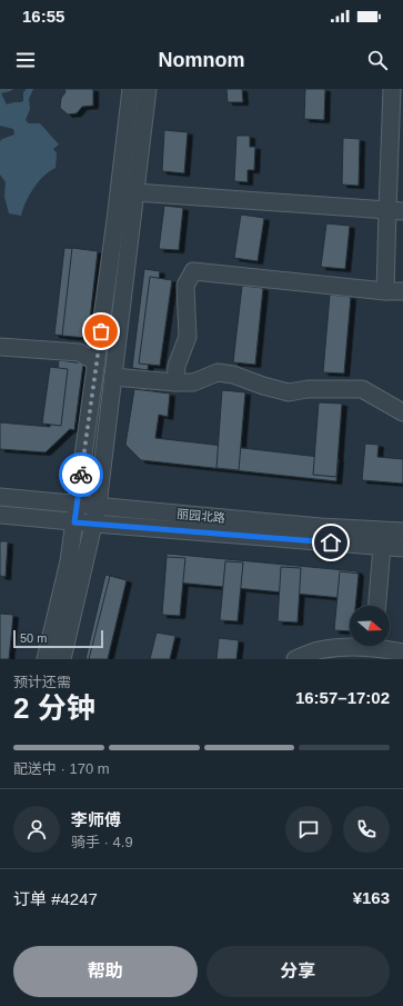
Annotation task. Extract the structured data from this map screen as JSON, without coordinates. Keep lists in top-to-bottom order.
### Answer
{
  "streets": {
    "street": ["丽园北路"]
  },
  "scale_bar": "50 m",
  "north": "right",
  "page": {
    "status": "16:55",
    "header": "Nomnom",
    "scale": "50 m",
    "heading": ["2 分钟", "预计还需", "16:57–17:02"],
    "panel": [
      "李师傅",
      "骑手 · 4.9",
      "订单 #4247",
      "¥163"
    ],
    "bar": "配送中 · 170 m",
    "buttons": ["帮助", "分享"]
  }
}
